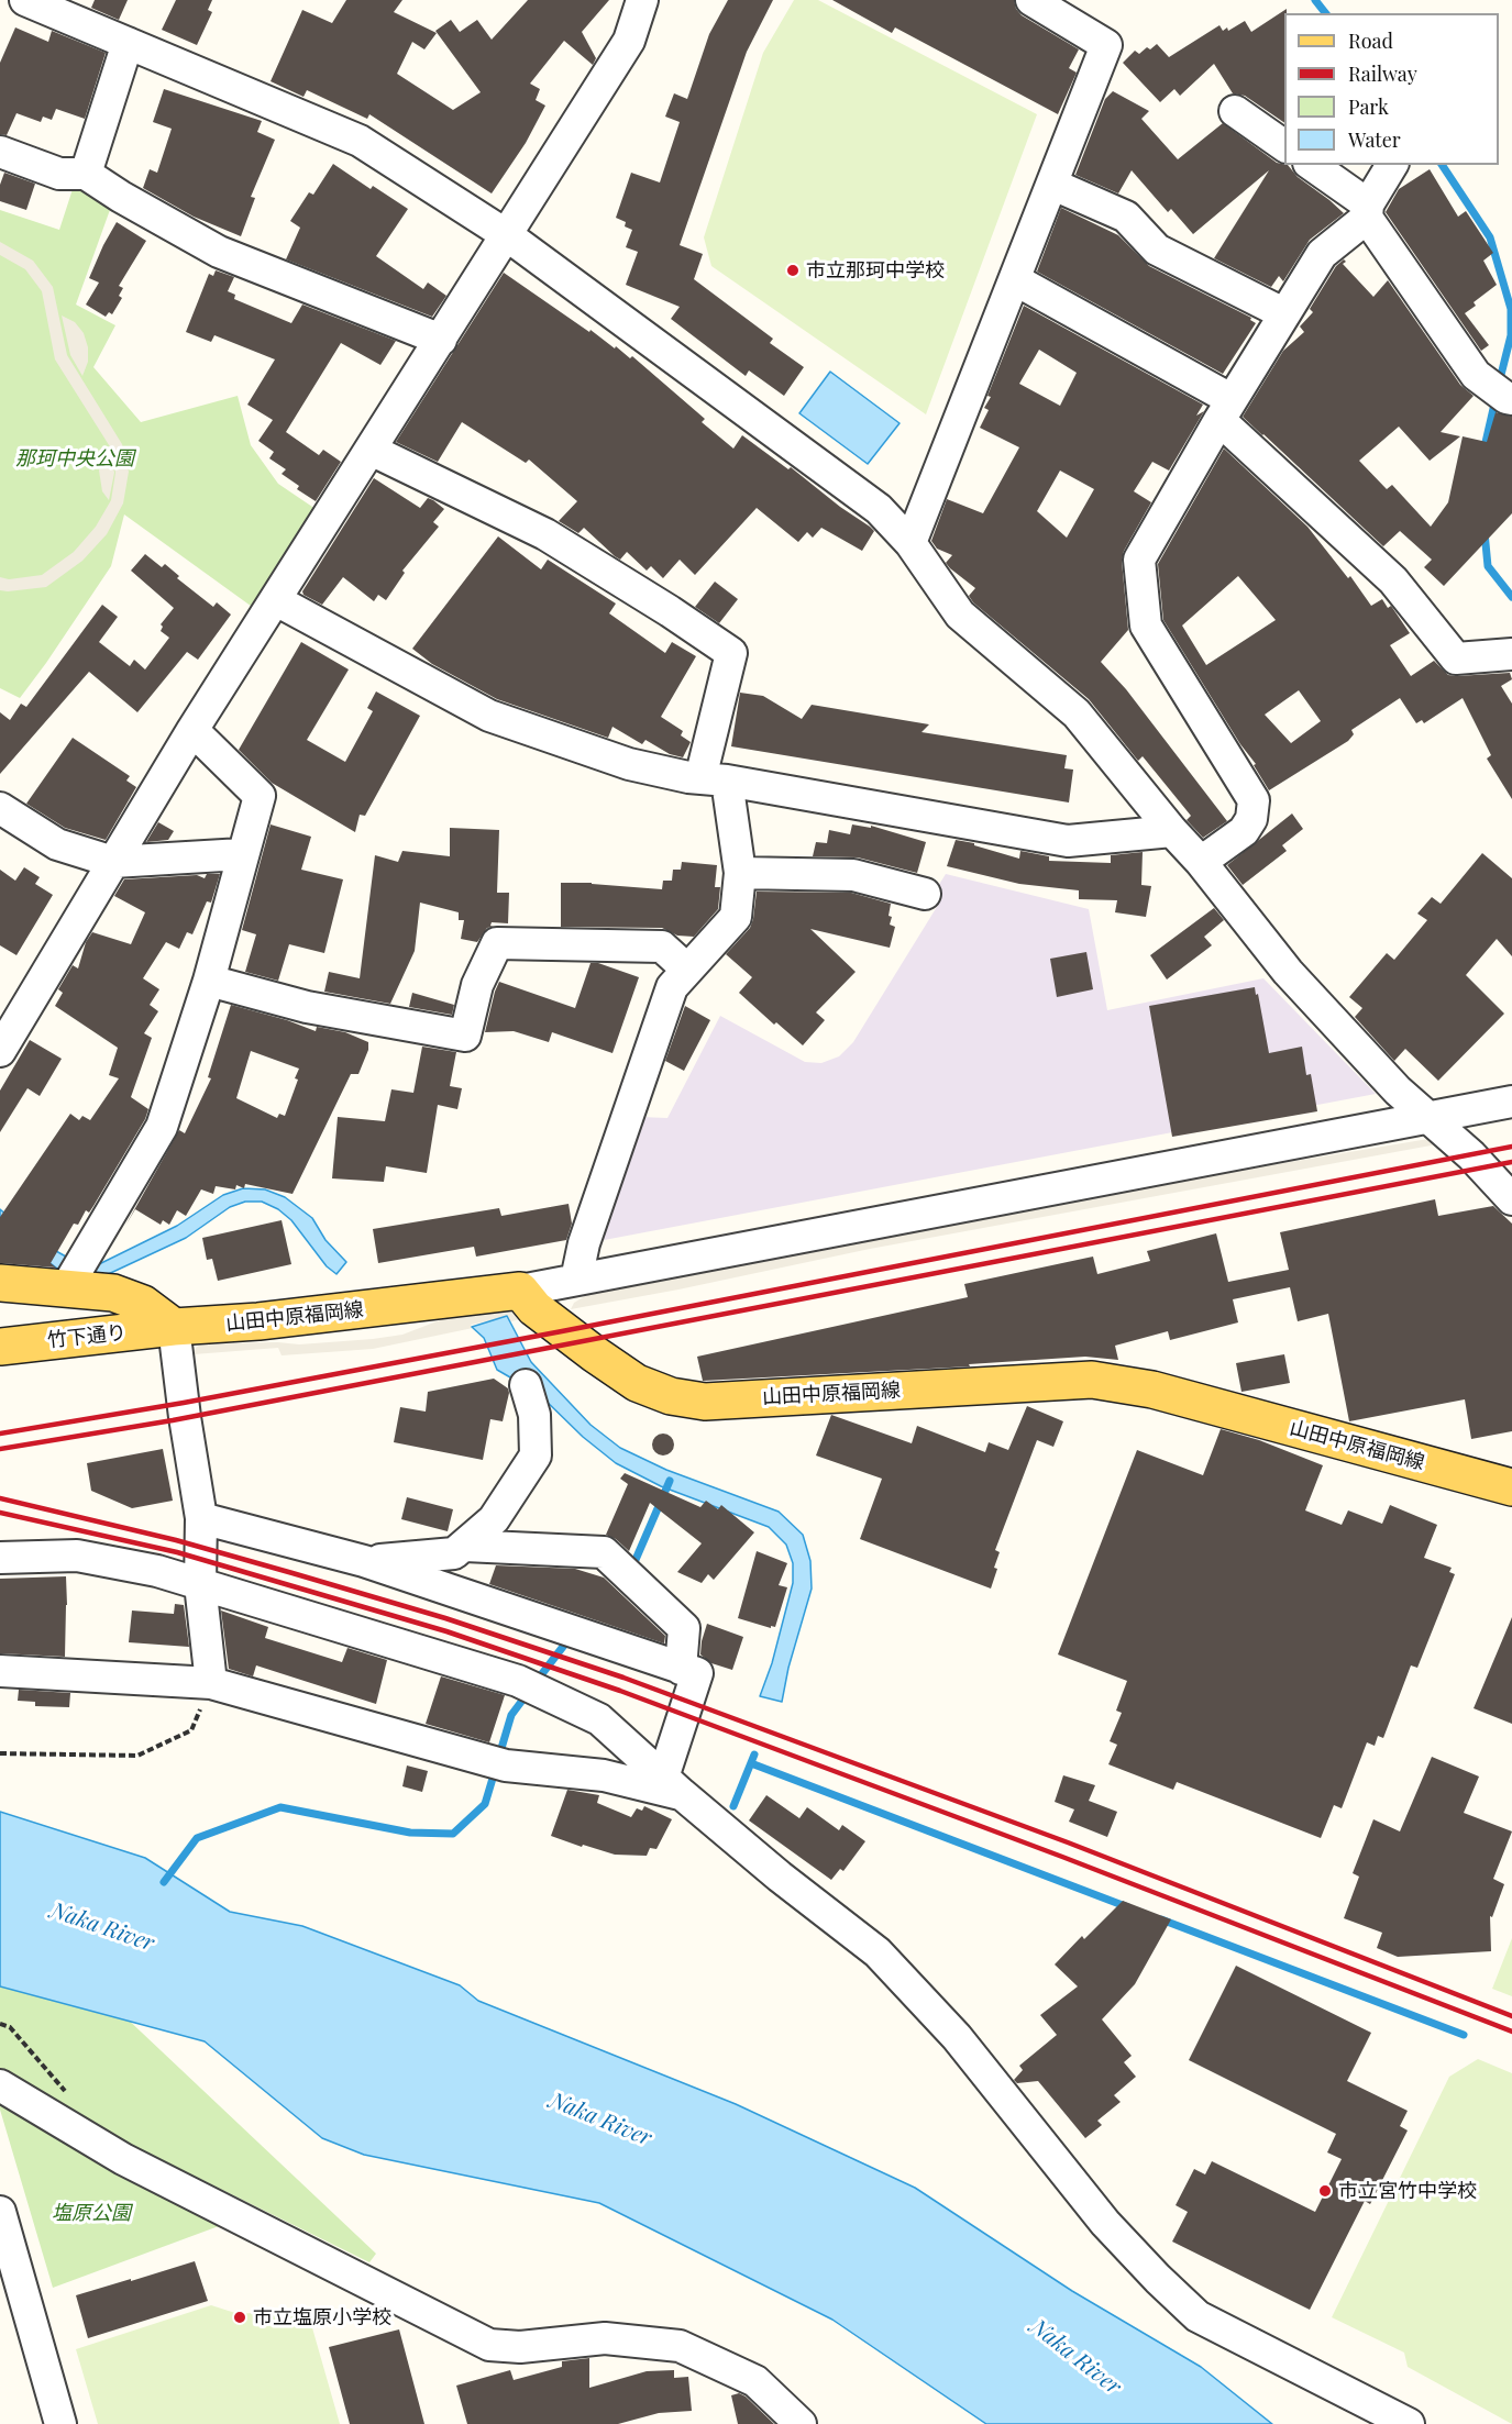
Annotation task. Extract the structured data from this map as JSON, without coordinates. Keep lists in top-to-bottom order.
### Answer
{
  "streets": {
    "main road": ["山田中原福岡線", "竹下通り"]
  },
  "crossings": [
    ["山田中原福岡線", "竹下通り"]
  ],
  "water": ["Naka River"],
  "parks": ["那珂中央公園", "塩原公園"],
  "places": ["市立那珂中学校", "市立宮竹中学校", "市立塩原小学校"],
  "legend": [
    "Road",
    "Railway",
    "Park",
    "Water"
  ]
}
